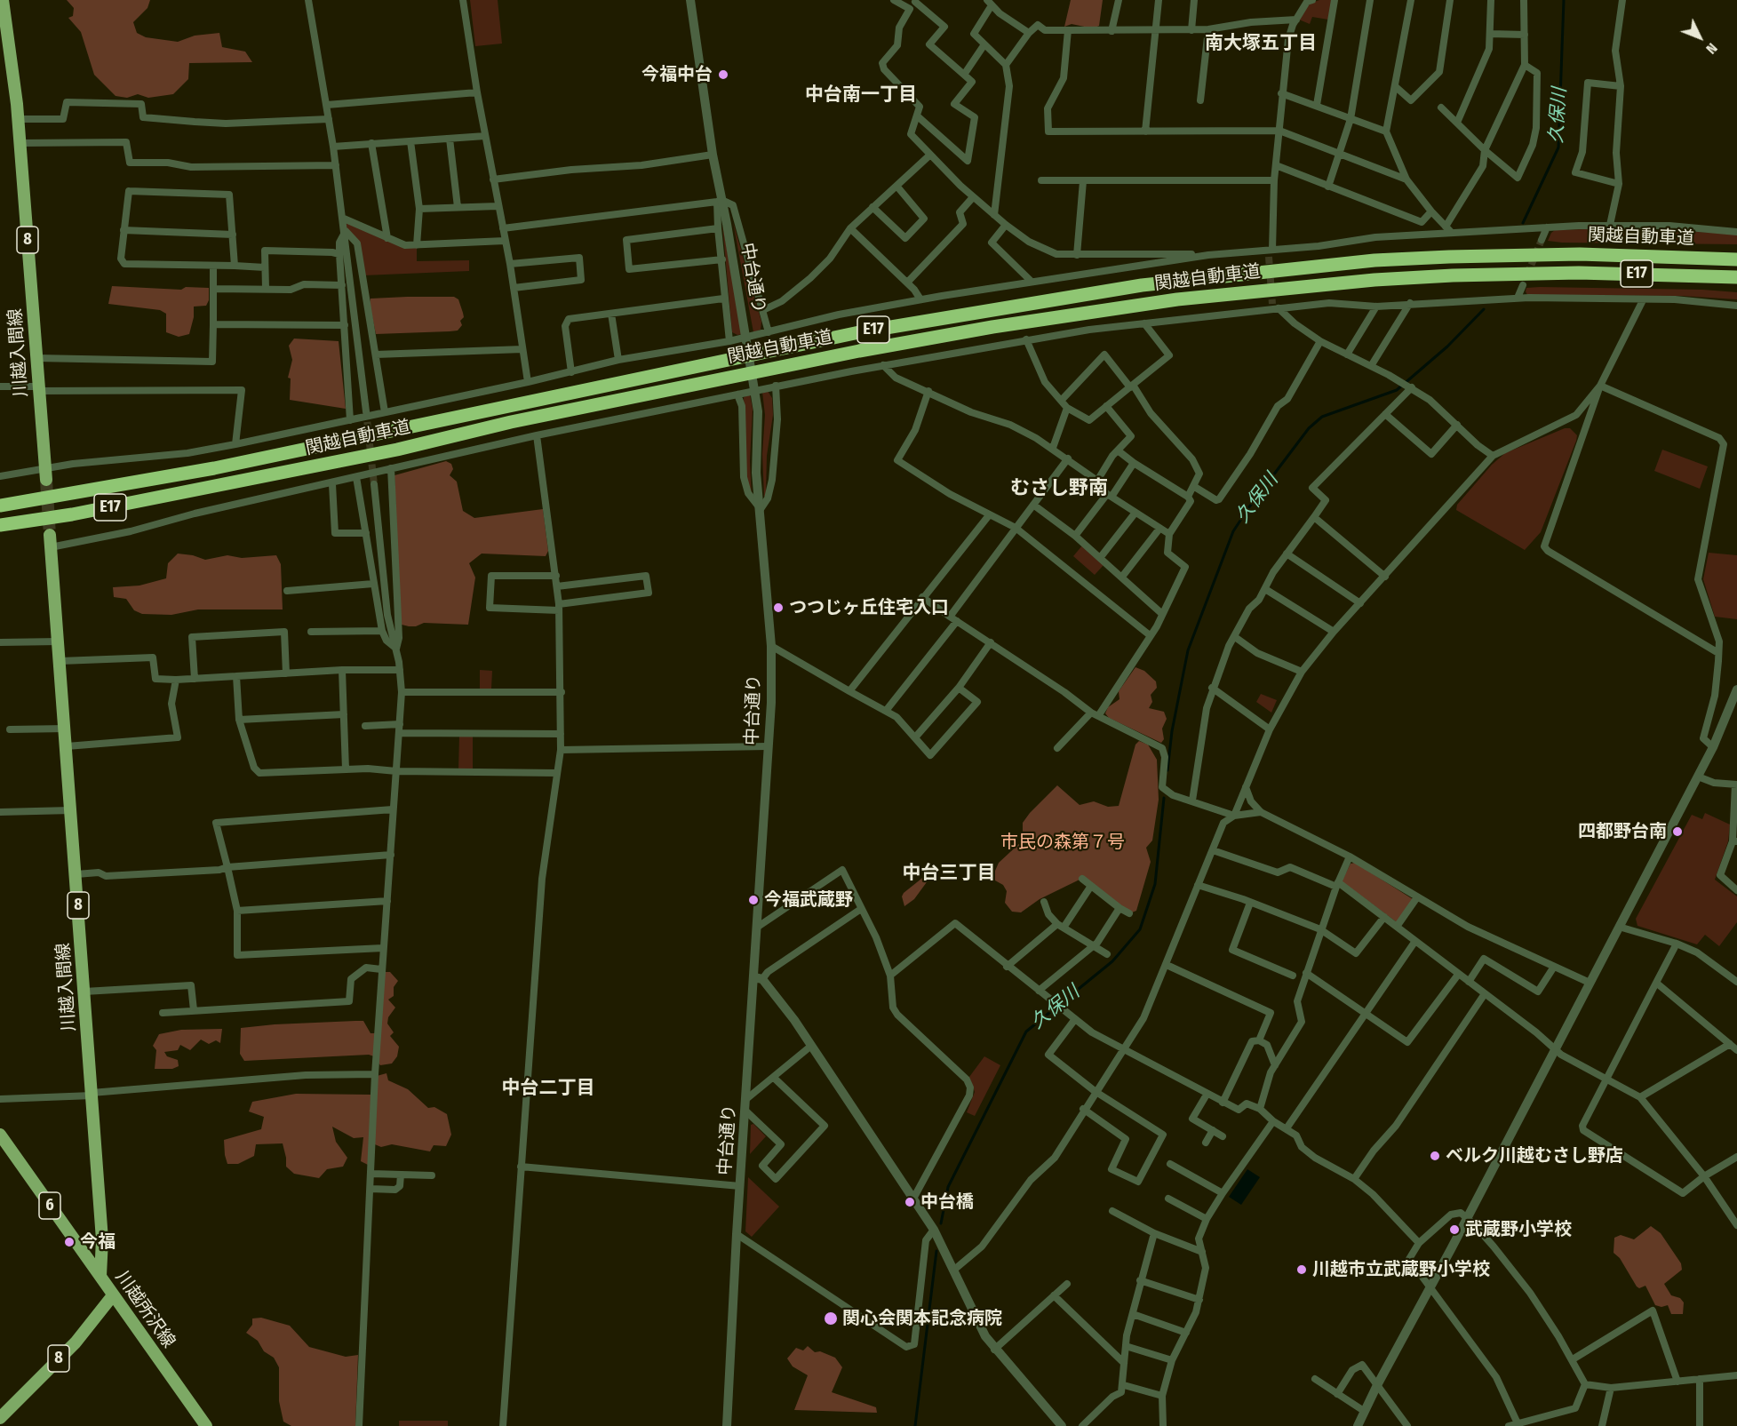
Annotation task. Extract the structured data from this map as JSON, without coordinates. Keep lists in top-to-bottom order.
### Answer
{
  "streets": {
    "highway": ["関越自動車道", "E17"],
    "main road": [
      "8",
      "川越入間線",
      "6",
      "川越所沢線"
    ],
    "street": ["中台通り"]
  },
  "crossings": [
    ["8", "川越所沢線"],
    ["川越入間線", "川越所沢線"]
  ],
  "districts": [
    "南大塚五丁目",
    "中台南一丁目",
    "むさし野南",
    "中台三丁目",
    "中台二丁目"
  ],
  "water": ["久保川"],
  "parks": ["市民の森第７号"],
  "places": [
    "今福中台",
    "つつじヶ丘住宅入口",
    "四都野台南",
    "今福武蔵野",
    "ベルク川越むさし野店",
    "中台橋",
    "武蔵野小学校",
    "今福",
    "川越市立武蔵野小学校",
    "関心会関本記念病院"
  ],
  "north": "bottom right"
}
